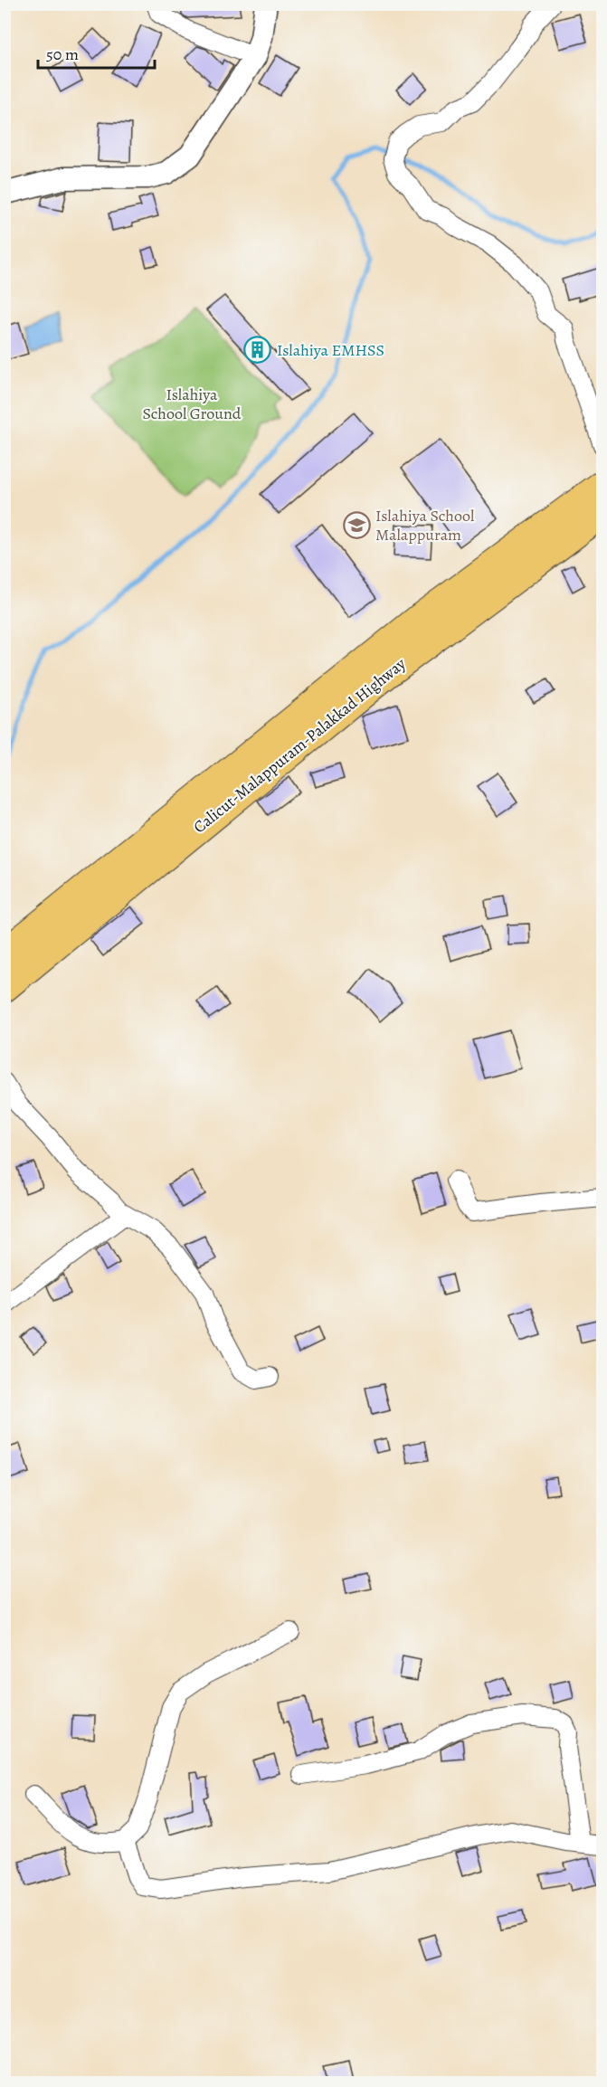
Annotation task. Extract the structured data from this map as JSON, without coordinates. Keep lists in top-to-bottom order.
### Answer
{
  "streets": {
    "highway": ["Calicut-Malappuram-Palakkad Highway"]
  },
  "parks": ["Islahiya School Ground"],
  "places": {
    "building": ["Islahiya EMHSS"],
    "school or university": ["Islahiya School Malappuram"]
  },
  "scale_bar": "50 m"
}
